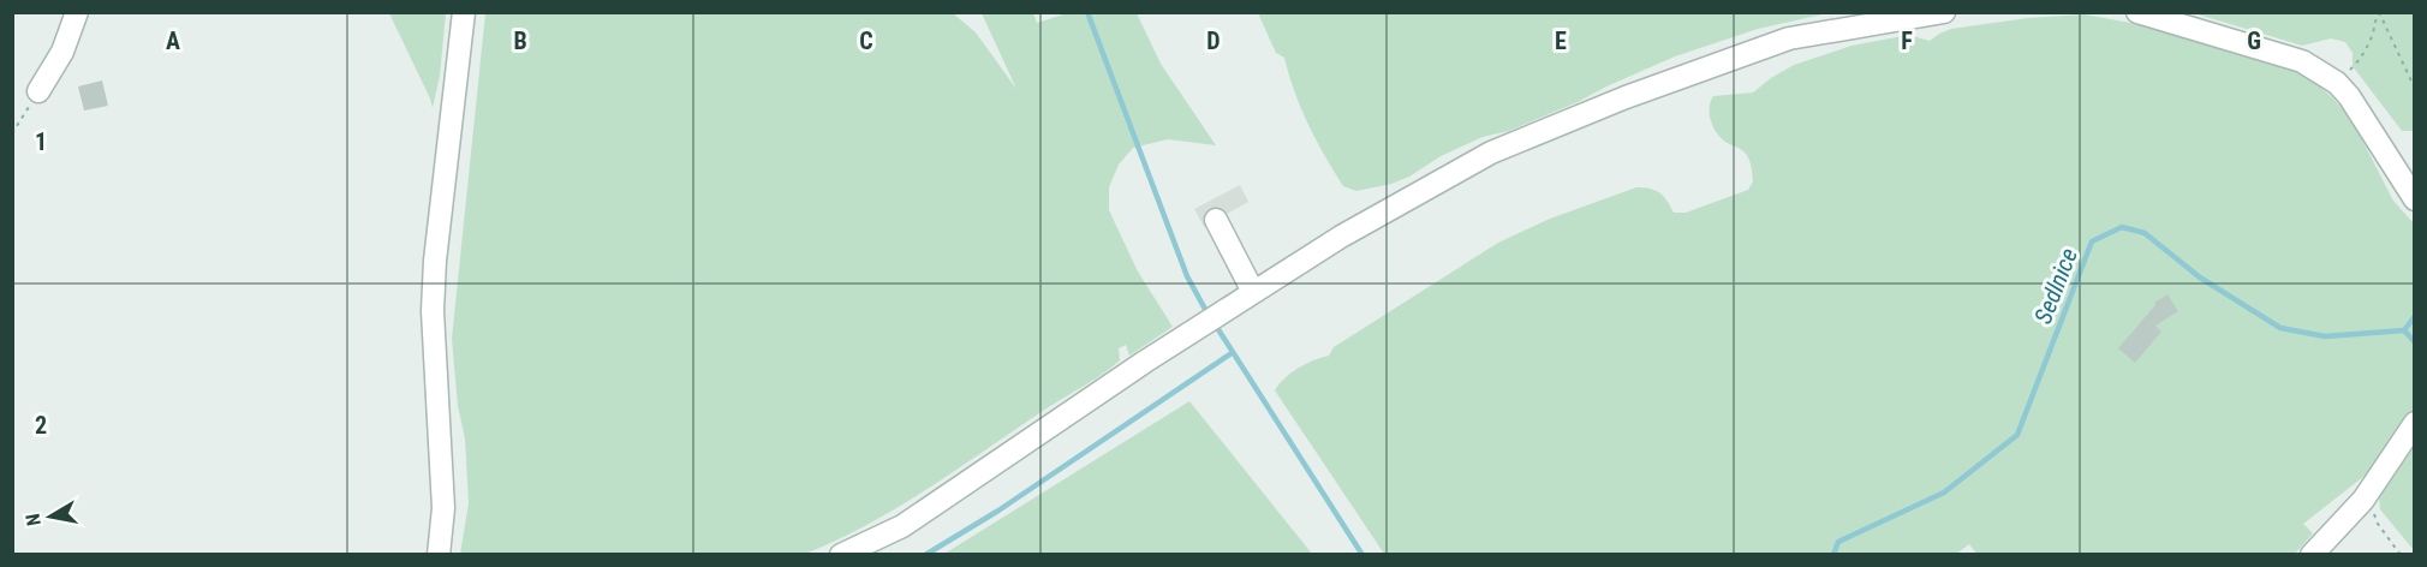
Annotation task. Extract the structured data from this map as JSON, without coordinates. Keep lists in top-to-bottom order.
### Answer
{
  "water": ["Sedlnice"],
  "north": "left",
  "grid": {
    "columns": [
      "A",
      "B",
      "C",
      "D",
      "E",
      "F",
      "G"
    ],
    "rows": ["1", "2"]
  }
}
